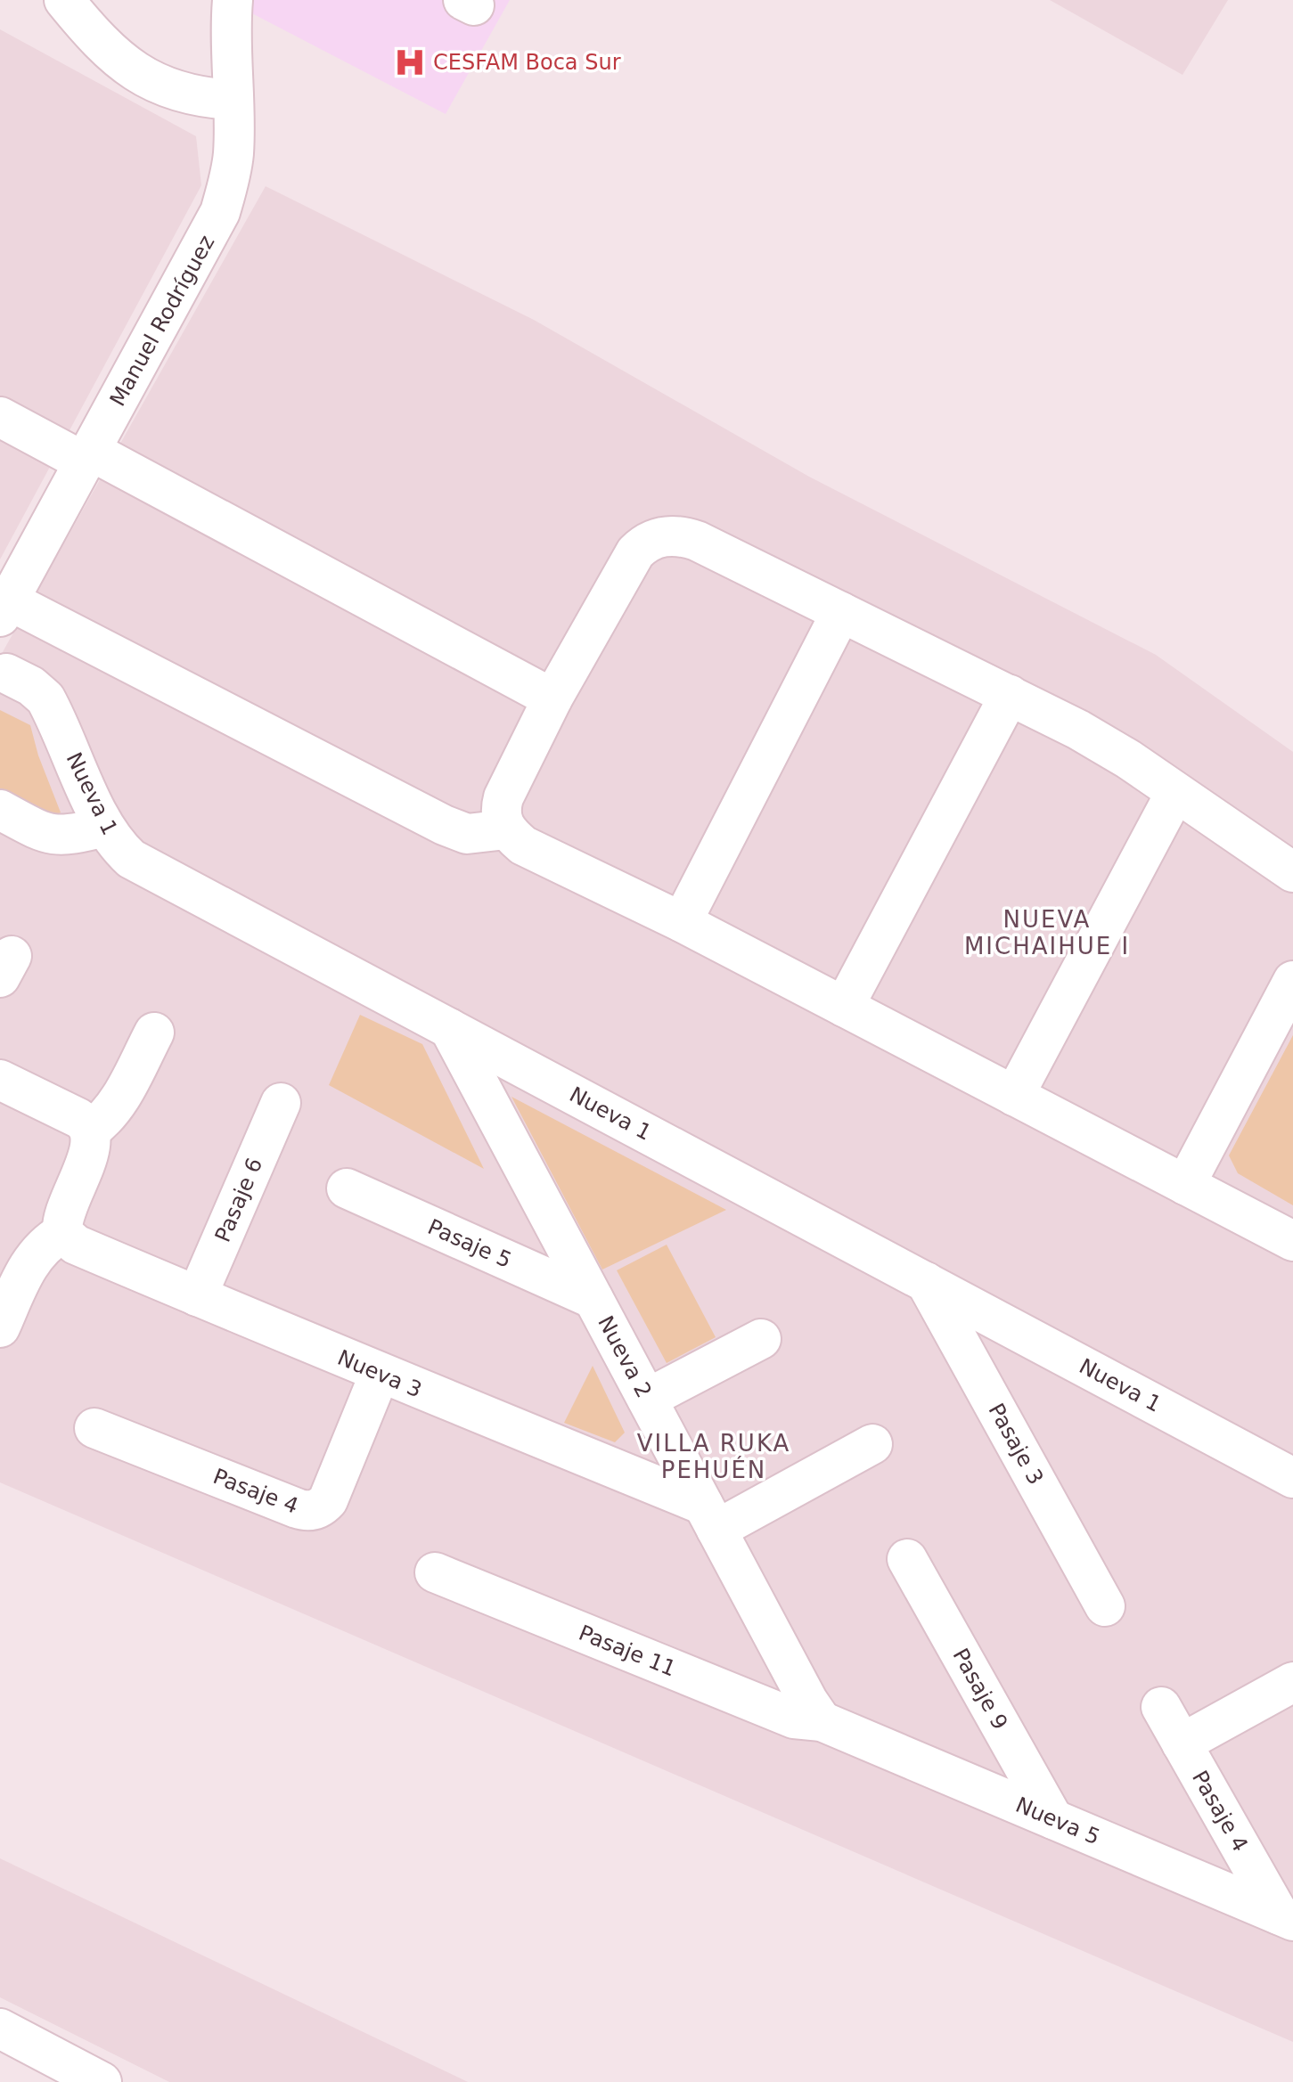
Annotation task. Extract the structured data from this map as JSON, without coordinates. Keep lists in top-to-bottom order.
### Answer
{
  "streets": {
    "street": [
      "Manuel Rodríguez",
      "Nueva 1",
      "Pasaje 6",
      "Pasaje 5",
      "Nueva 2",
      "Nueva 3",
      "Pasaje 3",
      "Pasaje 4",
      "Pasaje 11",
      "Pasaje 9",
      "Nueva 5"
    ]
  },
  "crossings": [
    ["Nueva 1", "Nueva 2"],
    ["Nueva 1", "Pasaje 3"],
    ["Pasaje 6", "Nueva 3"],
    ["Pasaje 5", "Nueva 2"],
    ["Nueva 2", "Nueva 3"],
    ["Nueva 2", "Pasaje 11"],
    ["Nueva 2", "Nueva 5"],
    ["Nueva 3", "Pasaje 4"],
    ["Pasaje 4", "Nueva 5"],
    ["Pasaje 11", "Nueva 5"],
    ["Pasaje 9", "Nueva 5"]
  ],
  "districts": ["NUEVA MICHAIHUE I", "VILLA RUKA PEHUÉN"],
  "places": {
    "hospital": ["CESFAM Boca Sur"]
  }
}
